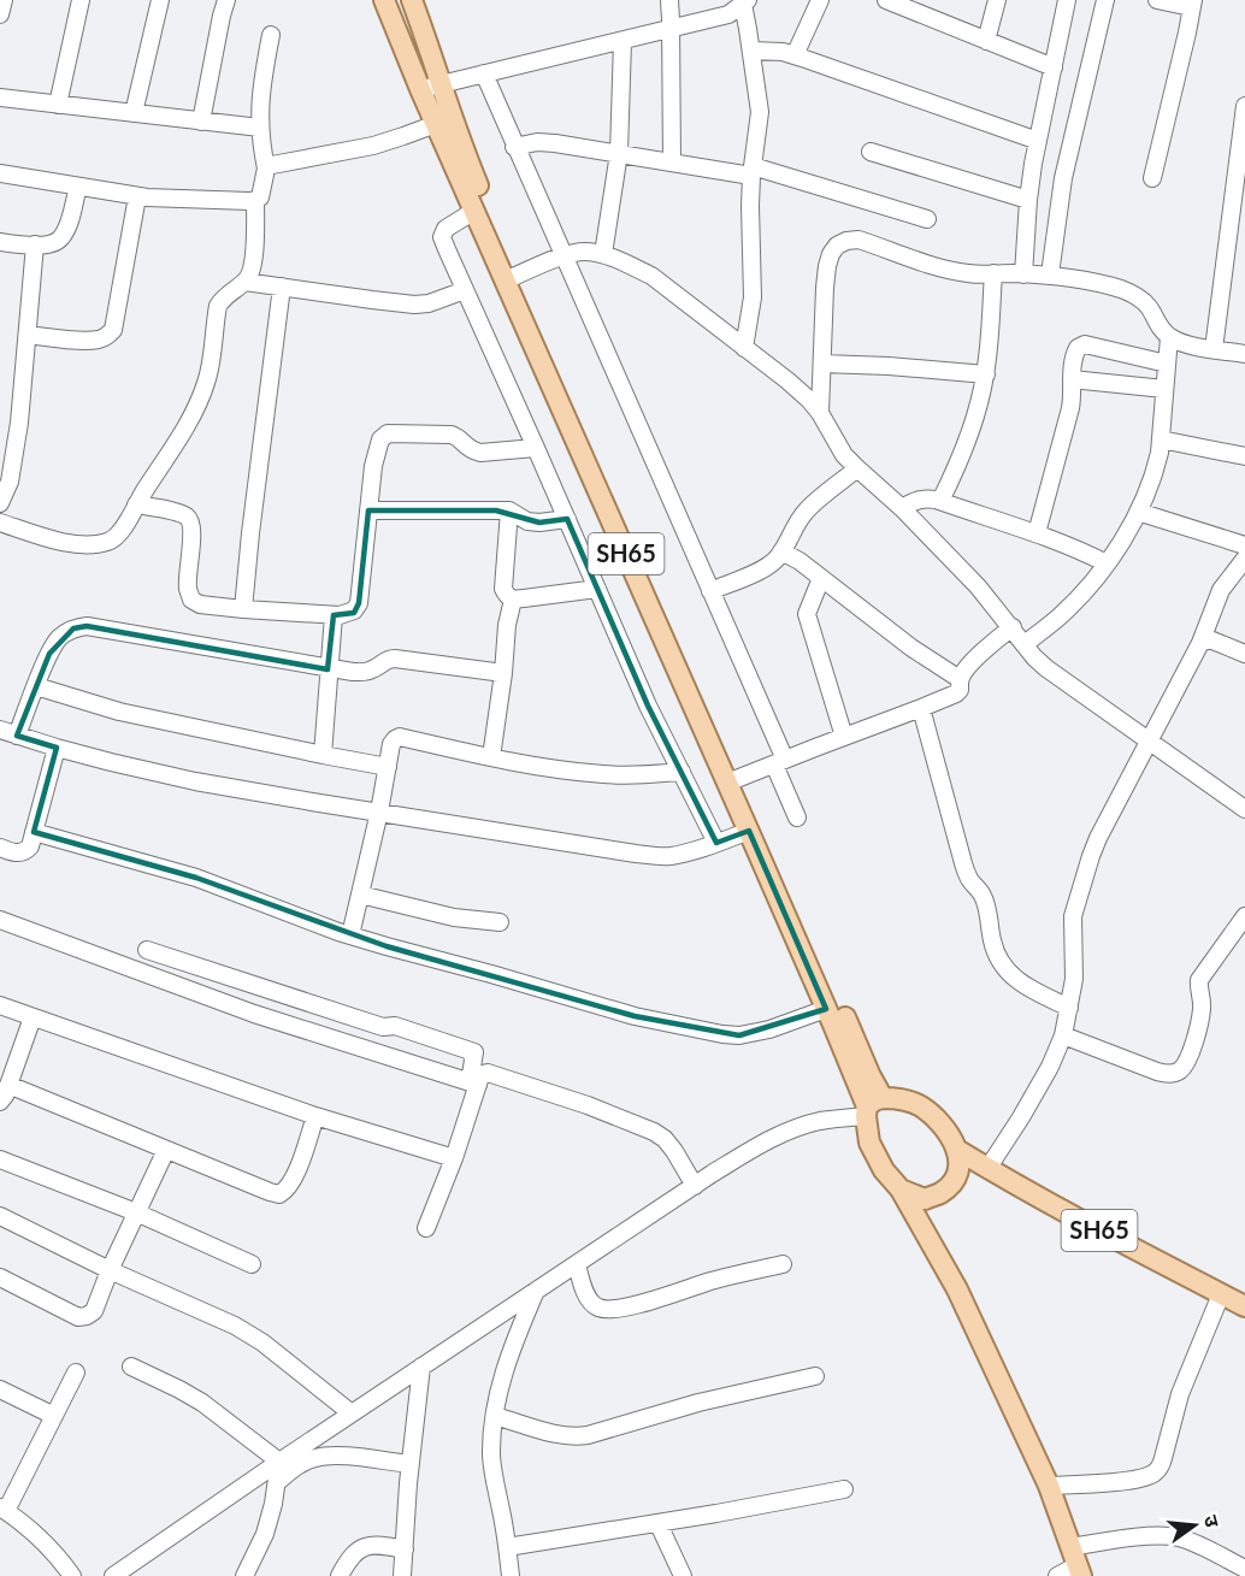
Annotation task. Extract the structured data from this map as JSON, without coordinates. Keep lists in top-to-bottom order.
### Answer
{
  "streets": {
    "main road": ["SH65"]
  },
  "north": "right"
}
